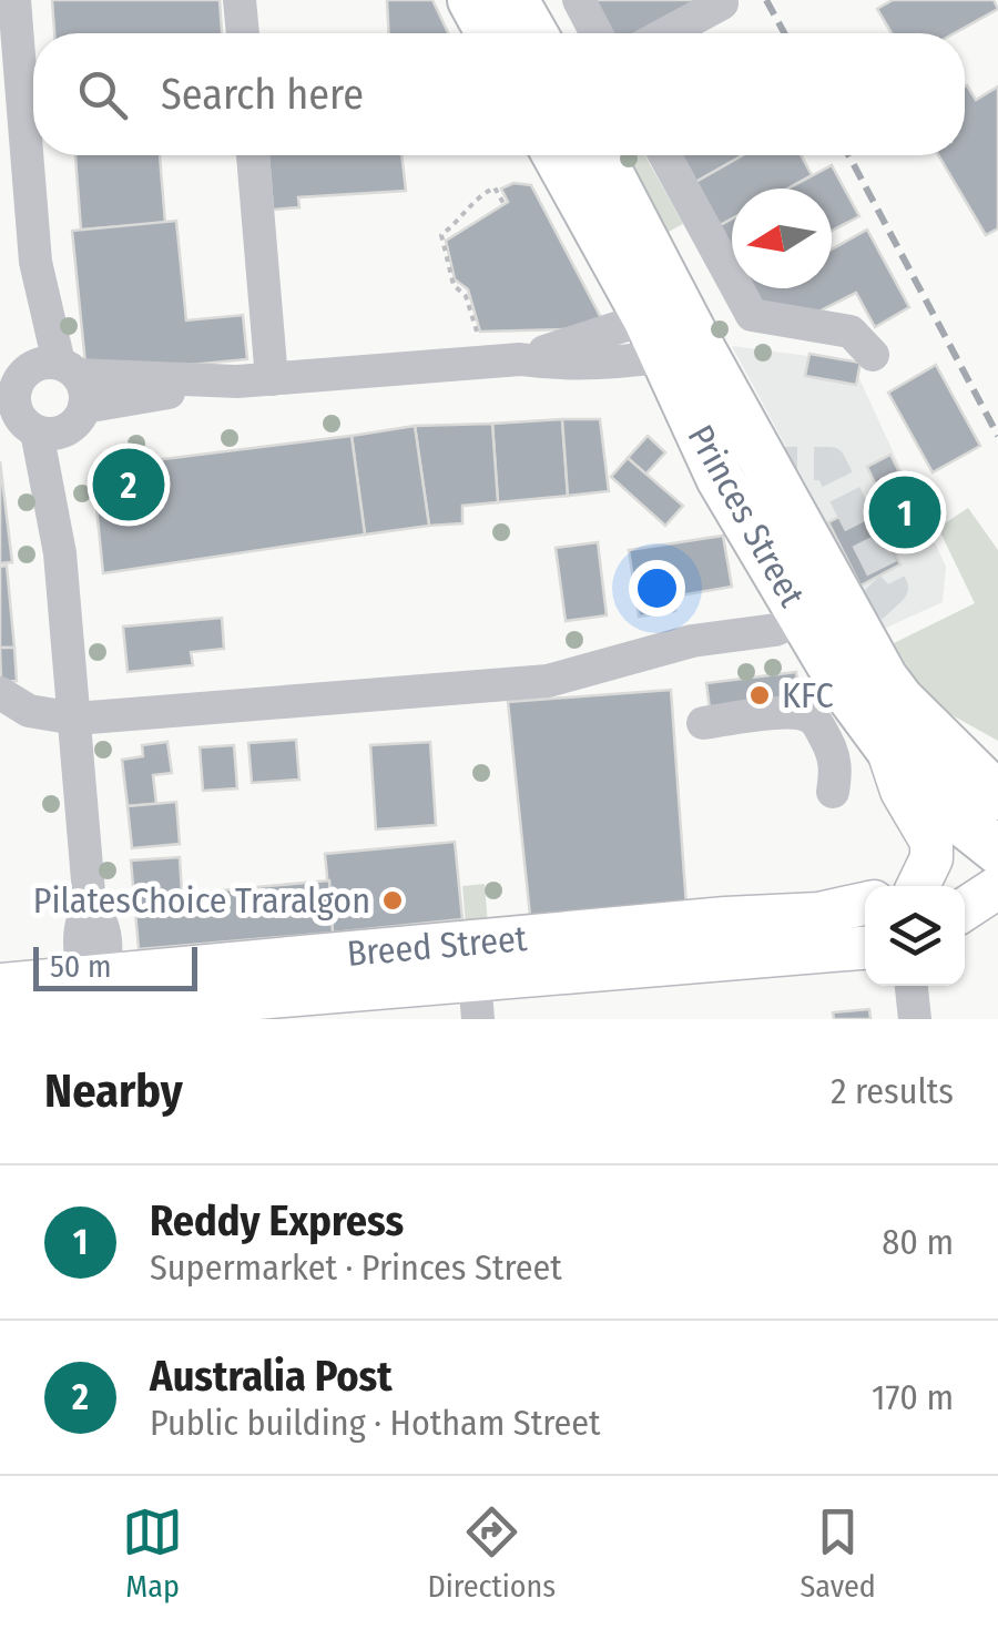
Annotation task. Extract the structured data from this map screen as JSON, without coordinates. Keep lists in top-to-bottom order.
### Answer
{
  "streets": {
    "highway": ["Princes Street"],
    "main road": ["Breed Street"]
  },
  "places": ["KFC", "PilatesChoice Traralgon"],
  "scale_bar": "50 m",
  "north": "left",
  "page": {
    "search": "Search here",
    "pins": ["2", "1"],
    "scale": "50 m",
    "heading": ["Nearby", "2 results"],
    "list": [
      {
        "mark": "1",
        "name": "Reddy Express",
        "note": "Supermarket · Princes Street",
        "value": "80 m"
      },
      {
        "mark": "2",
        "name": "Australia Post",
        "note": "Public building · Hotham Street",
        "value": "170 m"
      }
    ],
    "nav": ["Map", "Directions", "Saved"]
  }
}
